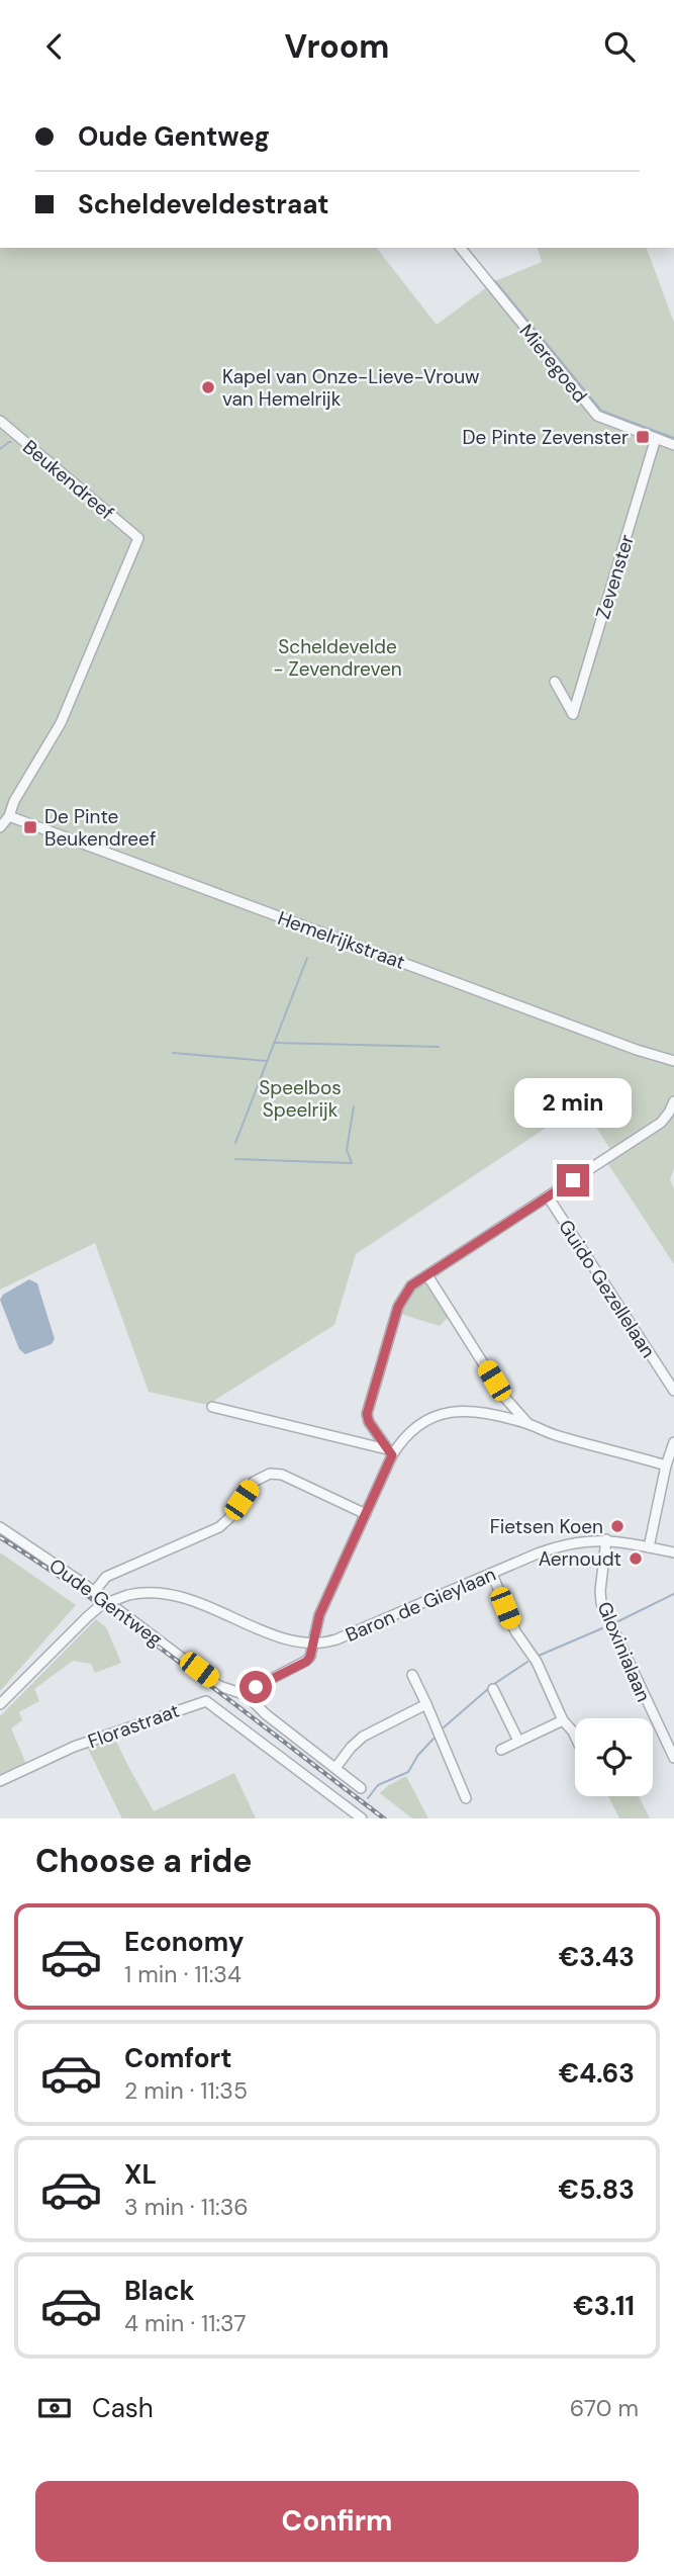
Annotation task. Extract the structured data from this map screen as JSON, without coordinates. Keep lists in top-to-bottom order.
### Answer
{
  "streets": {
    "street": [
      "Mieregoed",
      "Beukendreef",
      "Zevenster",
      "Hemelrijkstraat",
      "Guido Gezellelaan",
      "Oude Gentweg",
      "Baron de Gieylaan",
      "Gloxinialaan",
      "Florastraat"
    ]
  },
  "crossings": [
    ["Mieregoed", "Zevenster"],
    ["Beukendreef", "Hemelrijkstraat"],
    ["Baron de Gieylaan", "Gloxinialaan"]
  ],
  "parks": ["Scheldevelde - Zevendreven", "Speelbos Speelrijk"],
  "places": {
    "other": ["Kapel van Onze-Lieve-Vrouw van Hemelrijk", "Fietsen Koen", "Aernoudt"],
    "transit": ["De Pinte Zevenster", "De Pinte Beukendreef"]
  },
  "page": {
    "header": "Vroom",
    "banner": ["Oude Gentweg", "Scheldeveldestraat"],
    "bubble": "2 min",
    "heading": "Choose a ride",
    "list": [
      {
        "name": "Economy",
        "note": "1 min · 11:34",
        "value": "€3.43"
      },
      {
        "name": "Comfort",
        "note": "2 min · 11:35",
        "value": "€4.63"
      },
      {
        "name": "XL",
        "note": "3 min · 11:36",
        "value": "€5.83"
      },
      {
        "name": "Black",
        "note": "4 min · 11:37",
        "value": "€3.11"
      }
    ],
    "pay": ["Cash", "670 m"],
    "buttons": "Confirm"
  }
}
